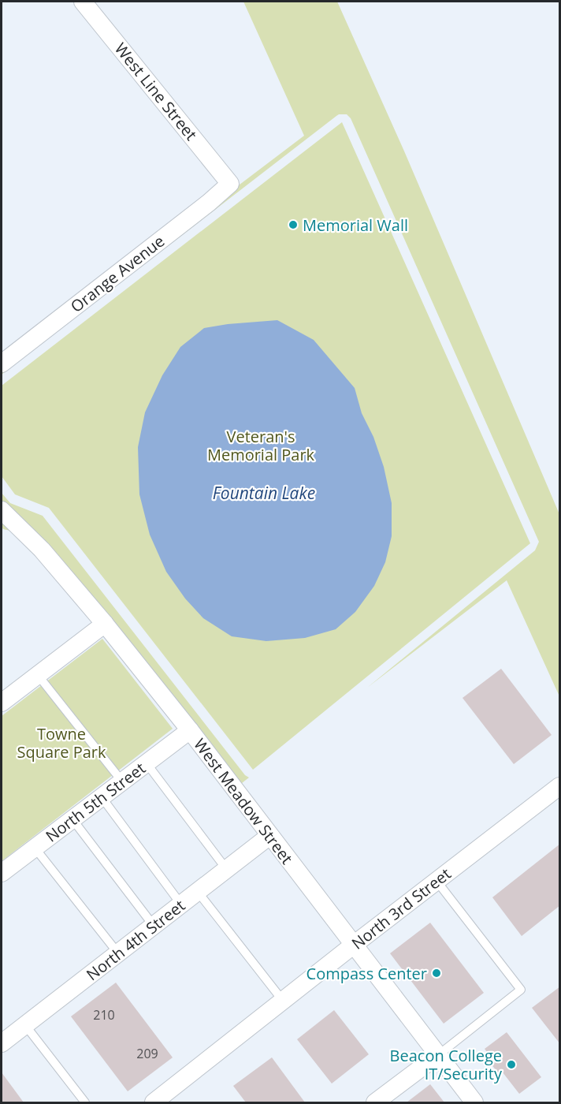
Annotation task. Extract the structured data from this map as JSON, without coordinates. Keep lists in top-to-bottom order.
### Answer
{
  "streets": {
    "street": [
      "West Line Street",
      "Orange Avenue",
      "West Meadow Street",
      "North 5th Street",
      "North 3rd Street",
      "North 4th Street"
    ]
  },
  "crossings": [
    ["West Line Street", "Orange Avenue"],
    ["West Meadow Street", "North 5th Street"],
    ["West Meadow Street", "North 3rd Street"],
    ["West Meadow Street", "North 4th Street"]
  ],
  "water": ["Fountain Lake"],
  "parks": ["Veteran's Memorial Park", "Towne Square Park"],
  "places": ["Memorial Wall", "Compass Center", "Beacon College IT/Security"],
  "house_numbers": ["210", "209"]
}
